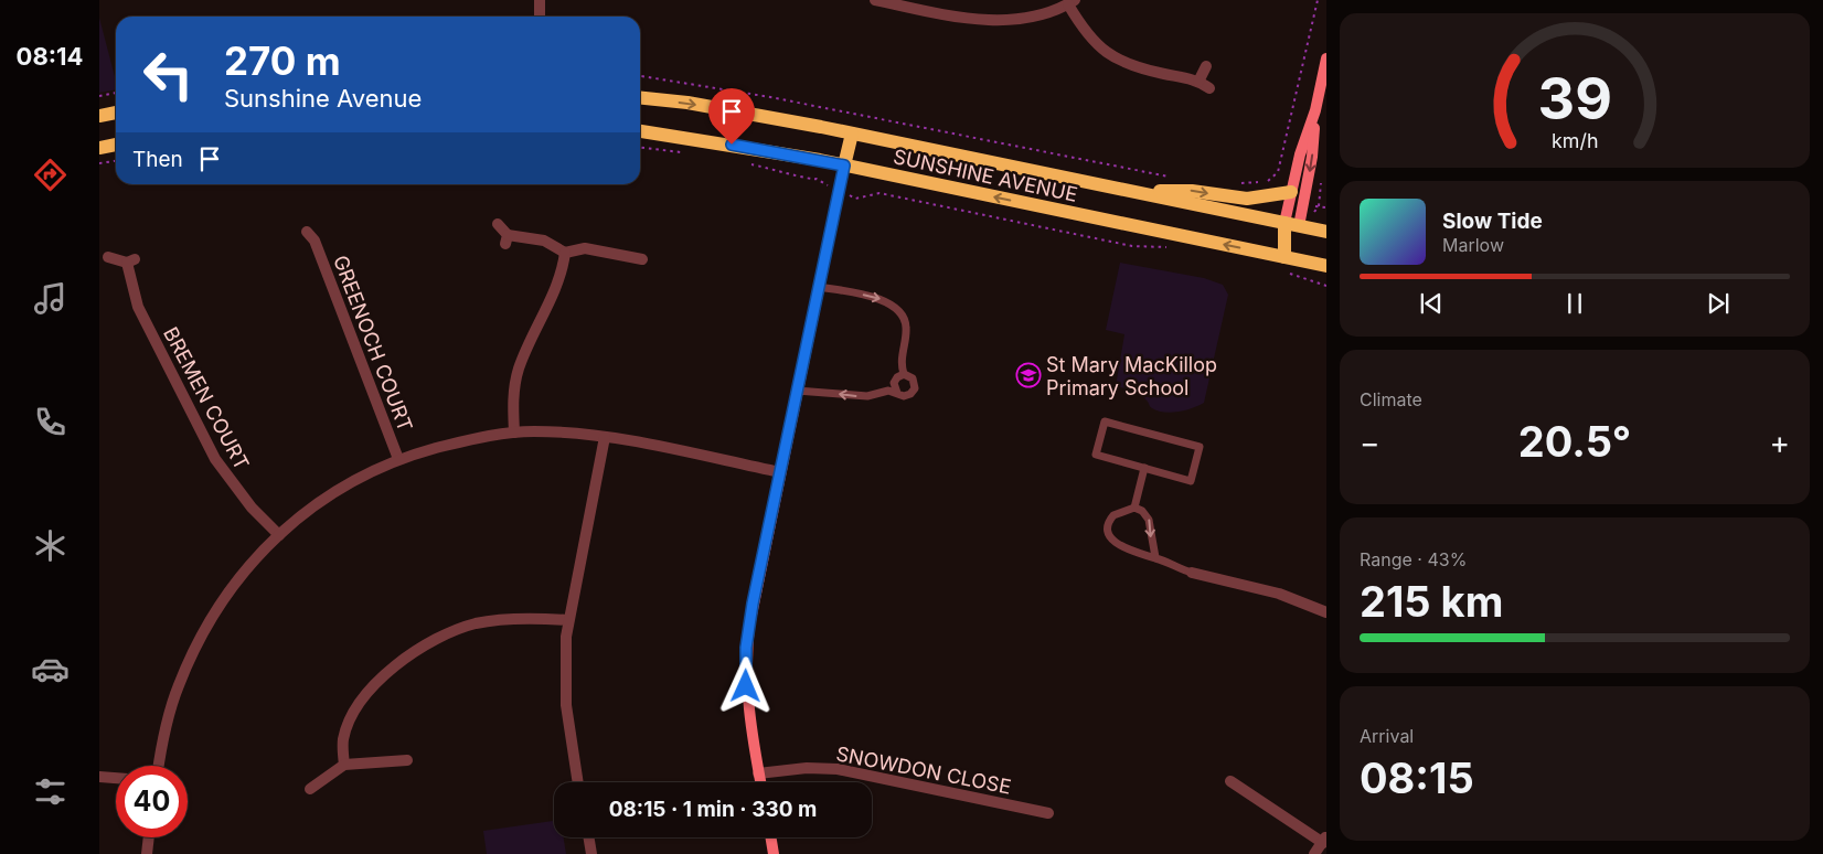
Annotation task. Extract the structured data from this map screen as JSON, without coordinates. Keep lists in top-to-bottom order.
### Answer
{
  "streets": {
    "main road": ["SUNSHINE AVENUE"],
    "street": ["GREENOCH COURT", "BREMEN COURT", "SNOWDON CLOSE"]
  },
  "places": {
    "school or university": ["St Mary MacKillop Primary School"]
  },
  "page": {
    "tabs": "08:14",
    "turn": ["270 m", "Sunshine Avenue"],
    "then": "Then",
    "song": ["Slow Tide", "Marlow"],
    "tile": [
      "Climate",
      ["Range · 43%", "215 km"],
      ["Arrival", "08:15"]
    ],
    "heat": ["−", "20.5°", "+"],
    "limit": "40",
    "trip": "08:15 · 1 min · 330 m",
    "gauge": ["39", "km/h"]
  }
}
